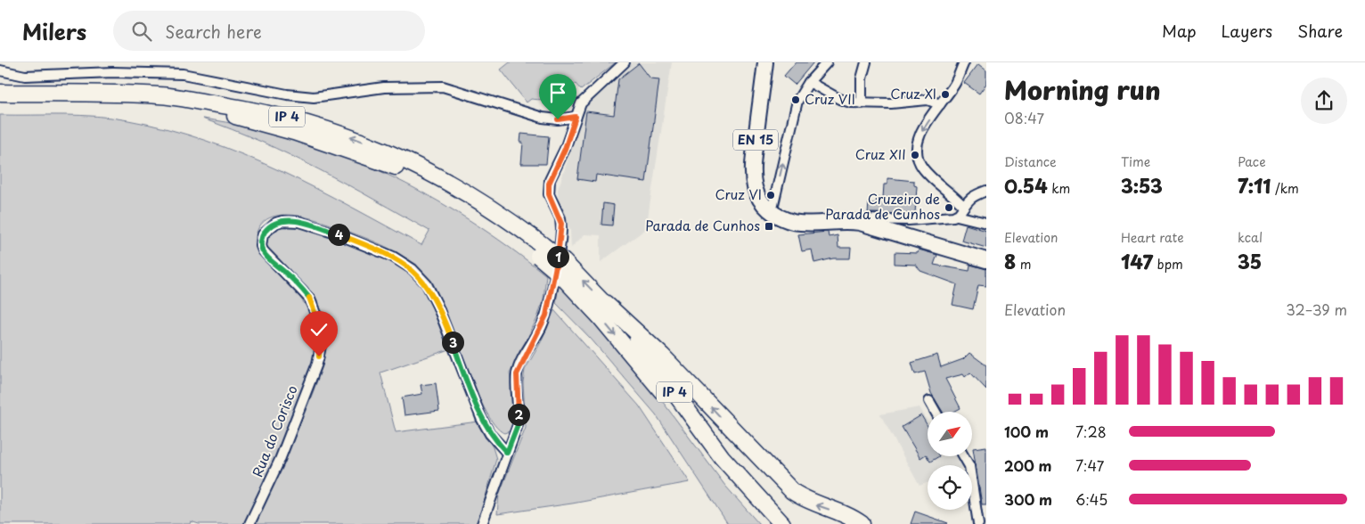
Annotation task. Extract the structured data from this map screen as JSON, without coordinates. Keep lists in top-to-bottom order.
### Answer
{
  "streets": {
    "highway": ["IP 4"],
    "main road": ["EN 15"],
    "street": ["Rua do Corisco"]
  },
  "places": {
    "other": [
      "Cruz XI",
      "Cruz VII",
      "Cruz XII",
      "Cruz VI",
      "Cruzeiro de Parada de Cunhos"
    ],
    "transit": ["Parada de Cunhos"]
  },
  "north": "top right",
  "page": {
    "header": "Milers",
    "search": "Search here",
    "nav": ["Map", "Layers", "Share"],
    "heading": ["Morning run", "08:47"],
    "stats": [
      ["Distance", "0.54 km"],
      ["Time", "3:53"],
      ["Pace", "7:11 /km"],
      ["Elevation", "8 m"],
      ["Heart rate", "147 bpm"],
      ["kcal", "35"]
    ],
    "pins": [
      "4",
      "1",
      "3",
      "2"
    ],
    "chart": ["Elevation", "32–39 m"],
    "list": [
      {
        "name": "100 m",
        "note": "7:28"
      },
      {
        "name": "200 m",
        "note": "7:47"
      },
      {
        "name": "300 m",
        "note": "6:45"
      }
    ]
  }
}
